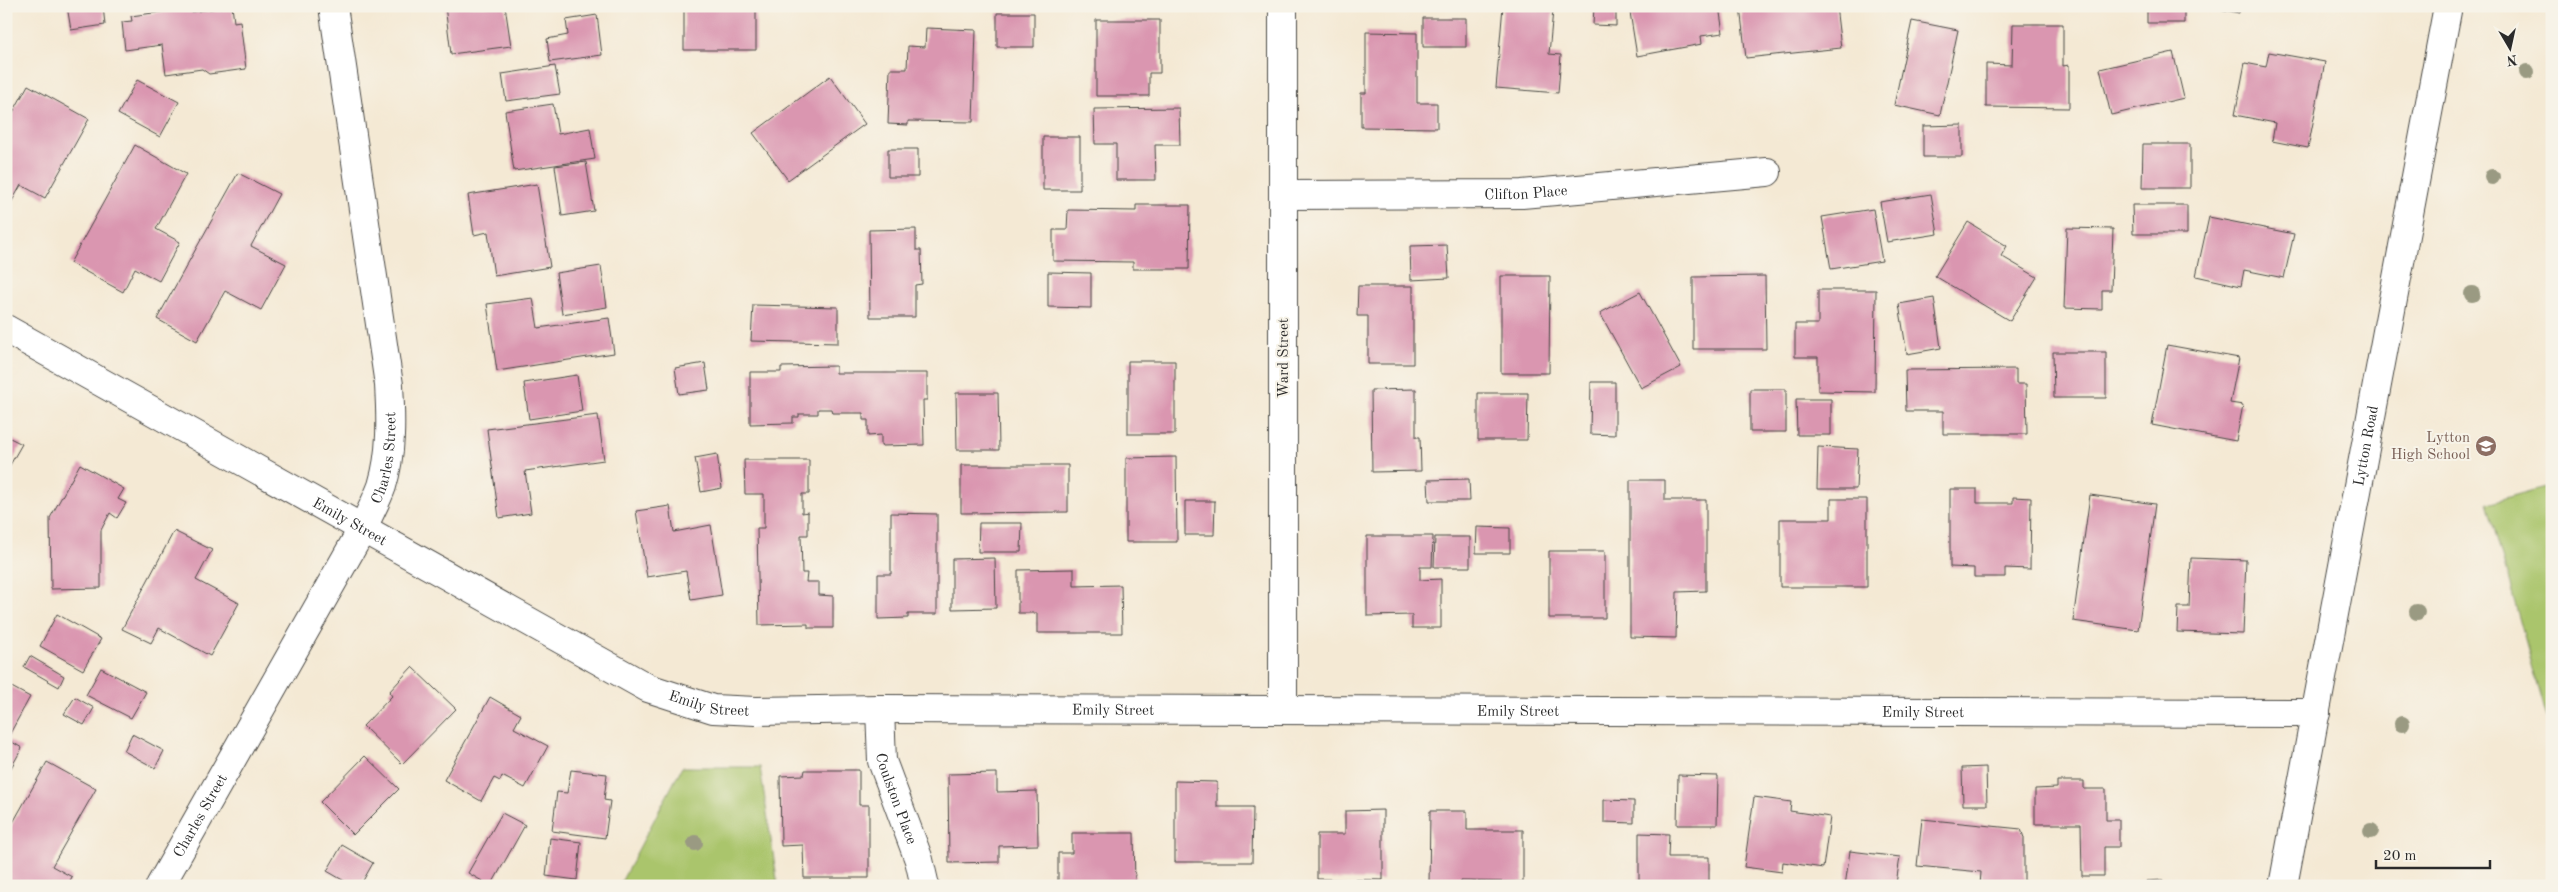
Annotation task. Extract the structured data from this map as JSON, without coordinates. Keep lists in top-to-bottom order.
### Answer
{
  "streets": {
    "street": [
      "Clifton Place",
      "Ward Street",
      "Lytton Road",
      "Charles Street",
      "Emily Street",
      "Coulston Place"
    ]
  },
  "crossings": [
    ["Clifton Place", "Ward Street"],
    ["Ward Street", "Emily Street"],
    ["Lytton Road", "Emily Street"],
    ["Charles Street", "Emily Street"],
    ["Emily Street", "Coulston Place"]
  ],
  "places": {
    "school or university": ["Lytton High School"]
  },
  "scale_bar": "20 m",
  "north": "bottom"
}
